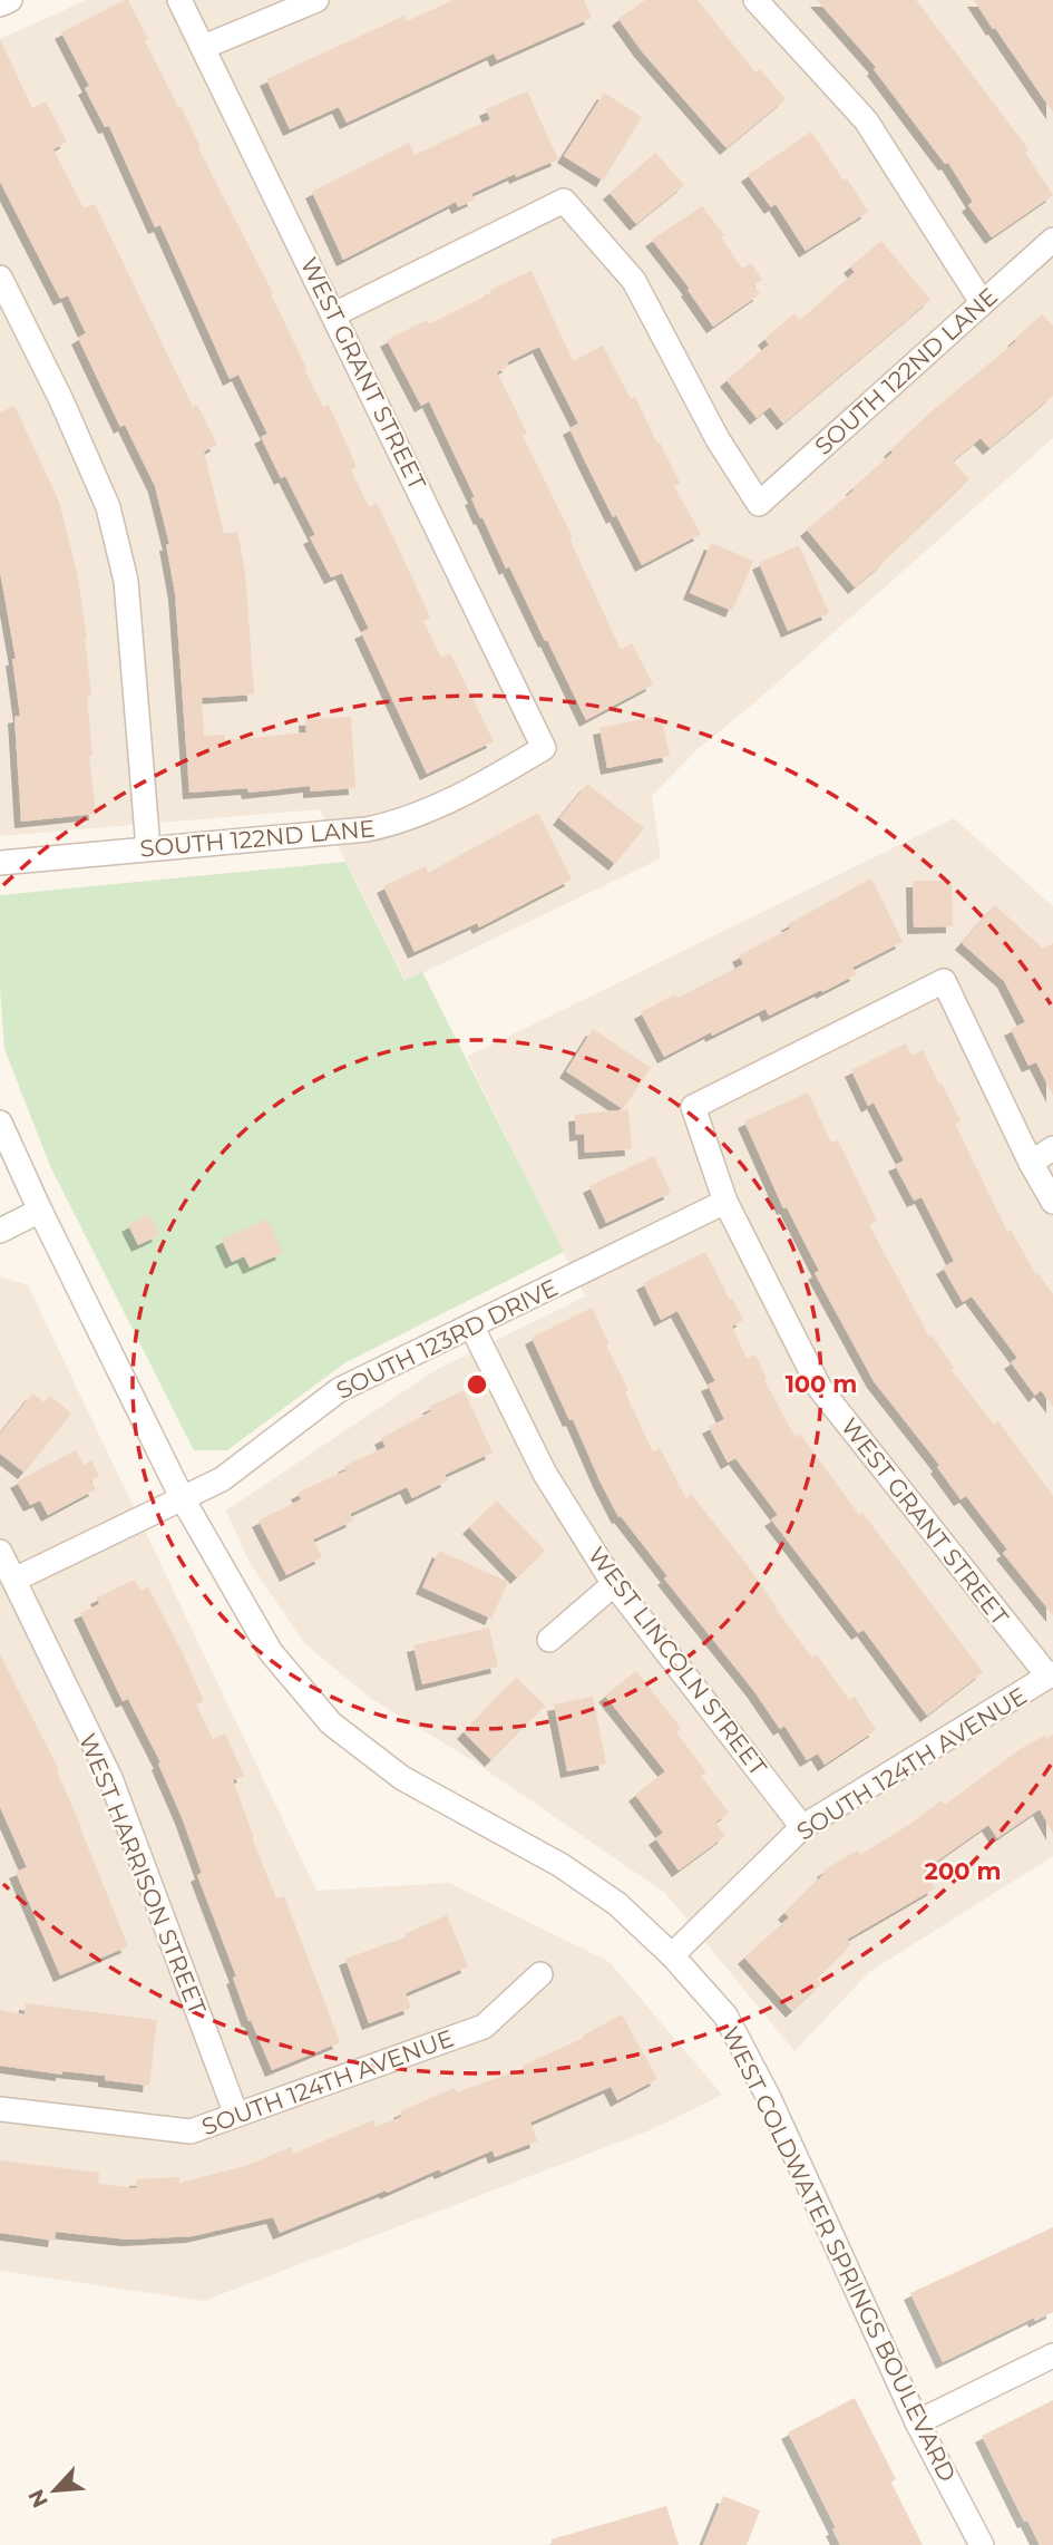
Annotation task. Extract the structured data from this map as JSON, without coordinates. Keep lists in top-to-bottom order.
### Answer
{
  "streets": {
    "street": [
      "SOUTH 122ND LANE",
      "WEST GRANT STREET",
      "SOUTH 123RD DRIVE",
      "WEST LINCOLN STREET",
      "SOUTH 124TH AVENUE",
      "WEST HARRISON STREET",
      "WEST COLDWATER SPRINGS BOULEVARD"
    ]
  },
  "crossings": [
    ["SOUTH 122ND LANE", "WEST GRANT STREET"],
    ["WEST GRANT STREET", "SOUTH 123RD DRIVE"],
    ["WEST GRANT STREET", "SOUTH 124TH AVENUE"],
    ["SOUTH 123RD DRIVE", "WEST LINCOLN STREET"],
    ["SOUTH 123RD DRIVE", "WEST HARRISON STREET"],
    ["SOUTH 123RD DRIVE", "WEST COLDWATER SPRINGS BOULEVARD"],
    ["WEST LINCOLN STREET", "SOUTH 124TH AVENUE"],
    ["SOUTH 124TH AVENUE", "WEST HARRISON STREET"],
    ["SOUTH 124TH AVENUE", "WEST COLDWATER SPRINGS BOULEVARD"]
  ],
  "north": "bottom left",
  "rings": ["100 m", "200 m"]
}
